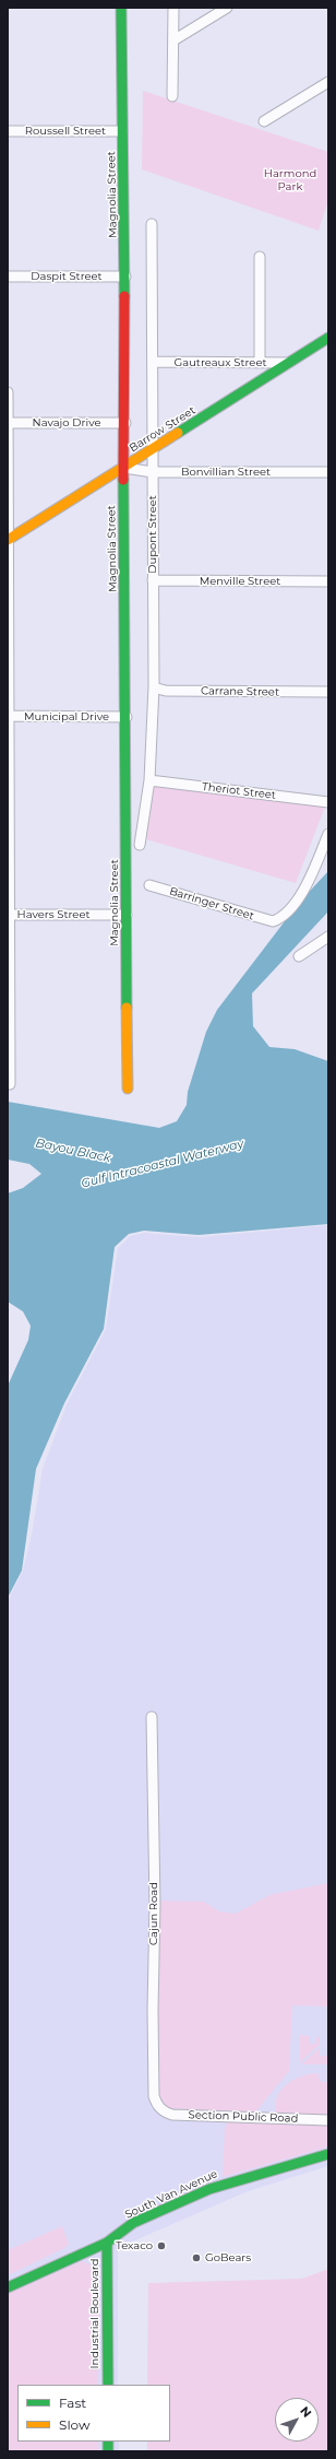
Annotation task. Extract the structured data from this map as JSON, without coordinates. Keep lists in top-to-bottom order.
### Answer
{
  "streets": {
    "street": [
      "Roussell Street",
      "Magnolia Street",
      "Daspit Street",
      "Gautreaux Street",
      "Navajo Drive",
      "Barrow Street",
      "Bonvillian Street",
      "Dupont Street",
      "Menville Street",
      "Carrane Street",
      "Municipal Drive",
      "Theriot Street",
      "Barringer Street",
      "Havers Street",
      "Cajun Road",
      "Section Public Road",
      "South Van Avenue",
      "Industrial Boulevard"
    ]
  },
  "crossings": [
    ["Roussell Street", "Magnolia Street"],
    ["Magnolia Street", "Daspit Street"],
    ["Magnolia Street", "Navajo Drive"],
    ["Magnolia Street", "Barrow Street"],
    ["Magnolia Street", "Bonvillian Street"],
    ["Magnolia Street", "Municipal Drive"],
    ["Magnolia Street", "Havers Street"],
    ["Gautreaux Street", "Barrow Street"],
    ["Gautreaux Street", "Dupont Street"],
    ["Barrow Street", "Bonvillian Street"],
    ["Barrow Street", "Dupont Street"],
    ["Bonvillian Street", "Dupont Street"],
    ["Dupont Street", "Menville Street"],
    ["Dupont Street", "Carrane Street"],
    ["Dupont Street", "Theriot Street"],
    ["Cajun Road", "Section Public Road"],
    ["South Van Avenue", "Industrial Boulevard"]
  ],
  "water": ["Bayou Black", "Gulf Intracoastal Waterway"],
  "parks": ["Harmond Park"],
  "places": ["Texaco", "GoBears"],
  "legend": ["Fast", "Slow"],
  "north": "top right"
}
